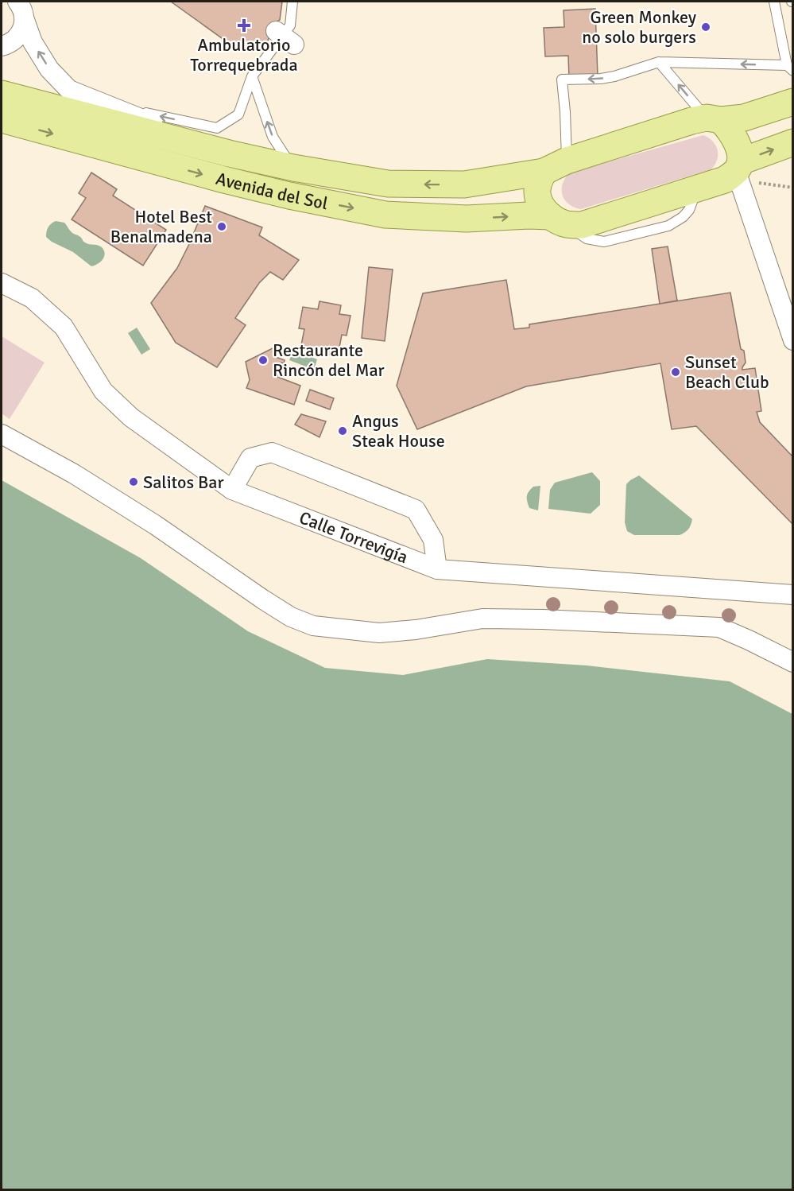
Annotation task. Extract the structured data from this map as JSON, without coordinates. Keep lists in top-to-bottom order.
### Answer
{
  "streets": {
    "main road": ["Avenida del Sol"],
    "street": ["Calle Torrevigía"]
  },
  "places": {
    "health": ["Ambulatorio Torrequebrada"],
    "other": [
      "Green Monkey no solo burgers",
      "Hotel Best Benalmadena",
      "Restaurante Rincón del Mar",
      "Sunset Beach Club",
      "Angus Steak House",
      "Salitos Bar"
    ]
  }
}
